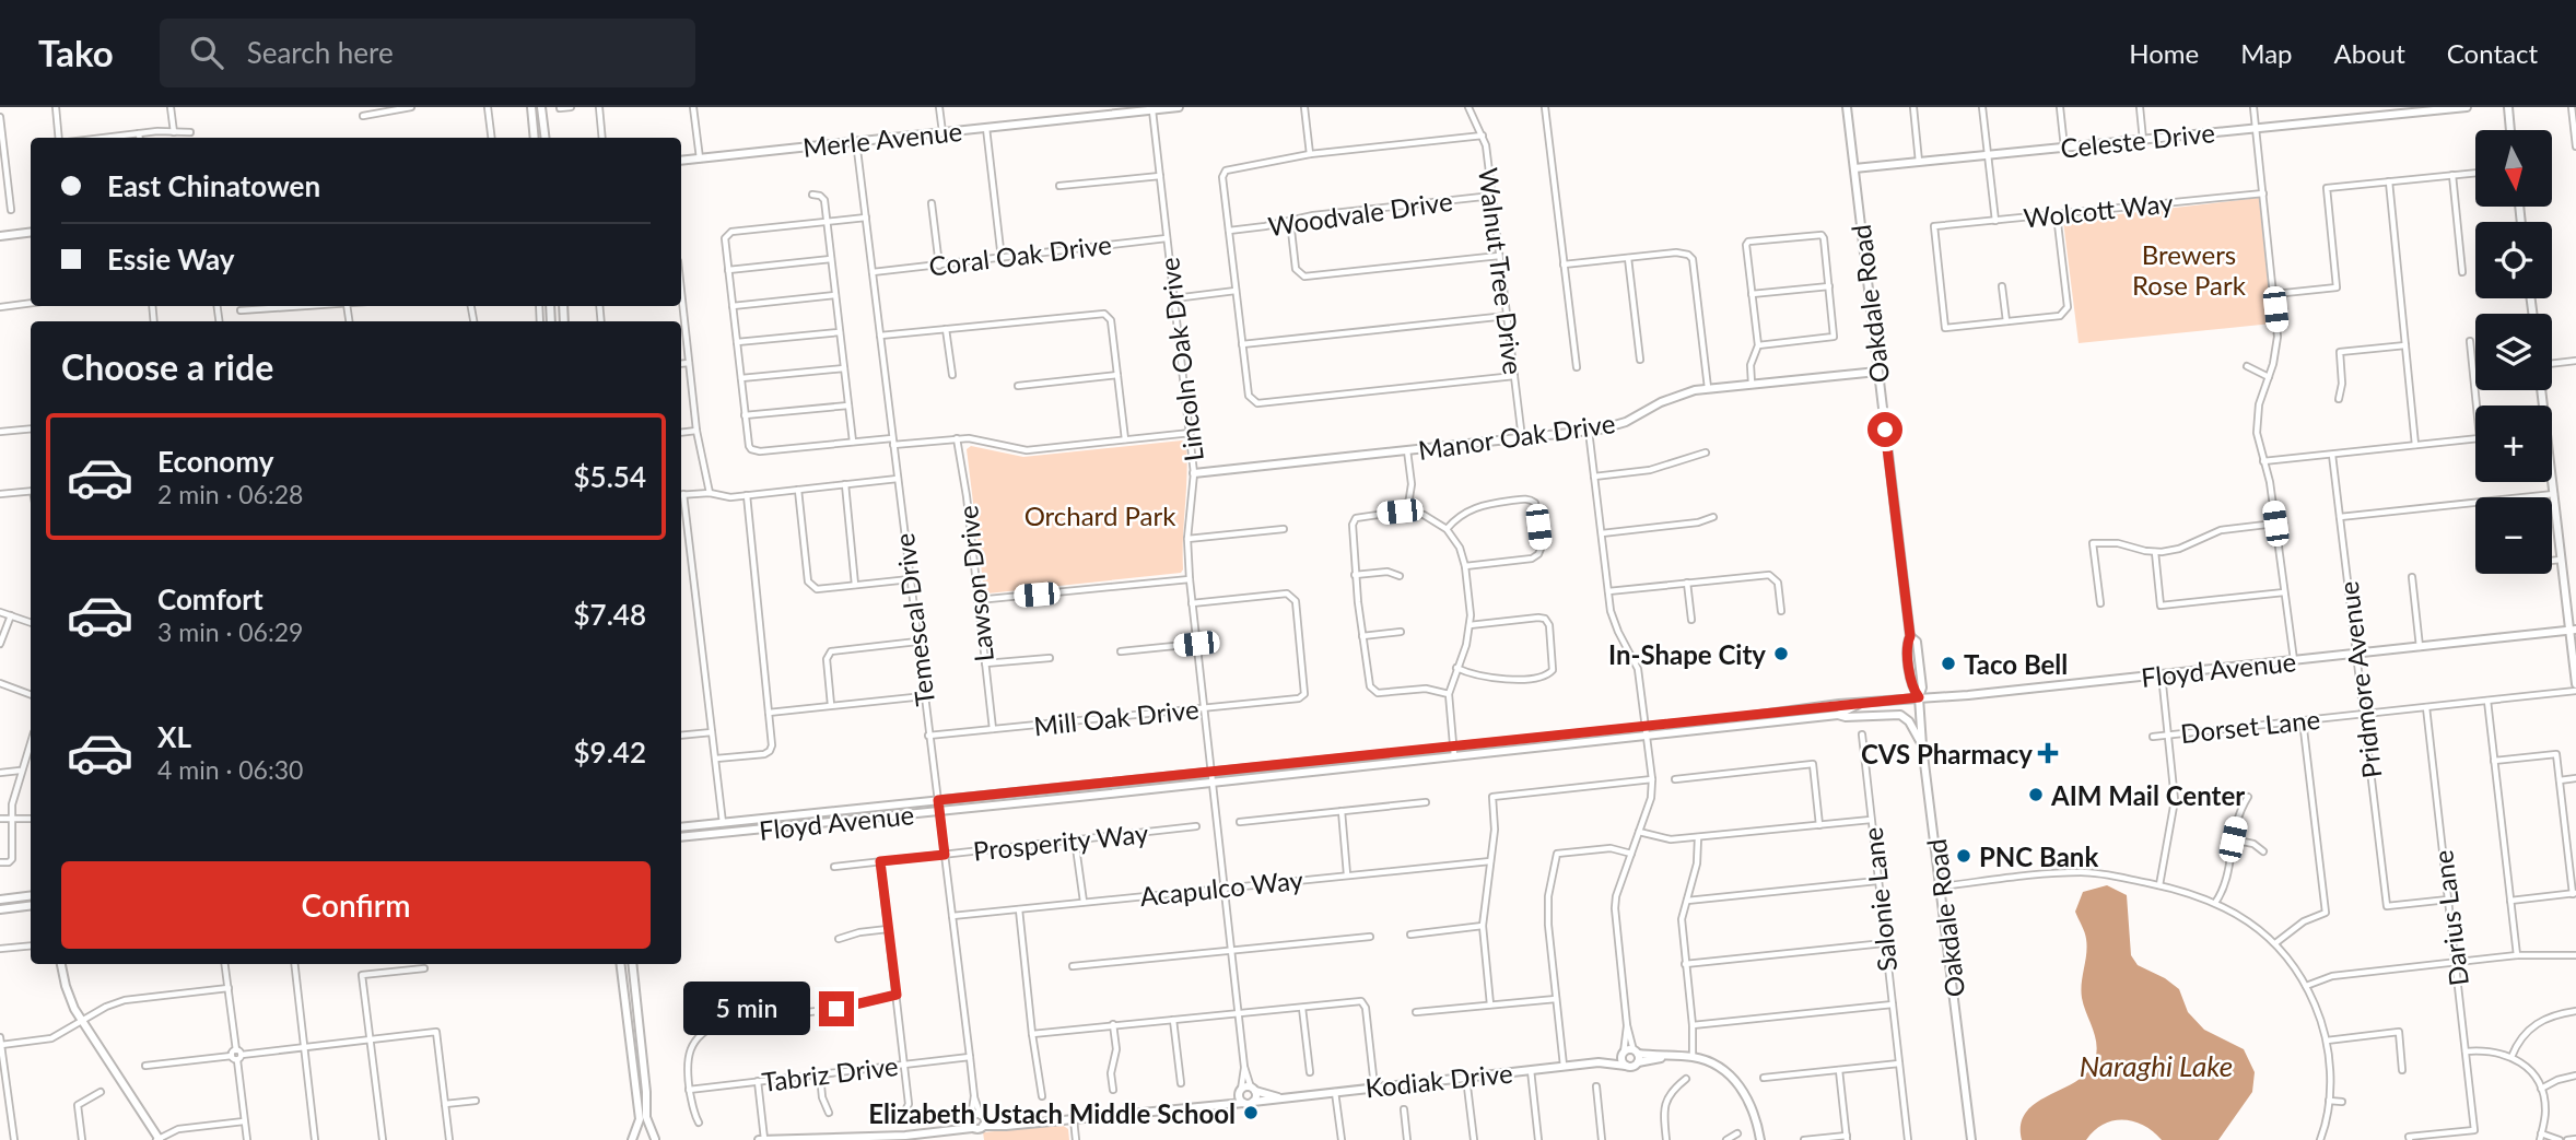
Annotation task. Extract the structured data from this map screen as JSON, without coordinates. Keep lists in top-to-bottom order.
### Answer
{
  "streets": {
    "street": [
      "Merle Avenue",
      "Celeste Drive",
      "Wolcott Way",
      "Woodvale Drive",
      "Coral Oak Drive",
      "Walnut Tree Drive",
      "Oakdale Road",
      "Lincoln Oak Drive",
      "Manor Oak Drive",
      "Lawson Drive",
      "Temescal Drive",
      "Floyd Avenue",
      "Pridmore Avenue",
      "Mill Oak Drive",
      "Dorset Lane",
      "Prosperity Way",
      "Acapulco Way",
      "Salonie Lane",
      "Darius Lane",
      "Tabriz Drive",
      "Kodiak Drive"
    ]
  },
  "crossings": [
    ["Merle Avenue", "Lincoln Oak Drive"],
    ["Merle Avenue", "Temescal Drive"],
    ["Celeste Drive", "Oakdale Road"],
    ["Woodvale Drive", "Walnut Tree Drive"],
    ["Coral Oak Drive", "Lincoln Oak Drive"],
    ["Coral Oak Drive", "Temescal Drive"],
    ["Walnut Tree Drive", "Manor Oak Drive"],
    ["Oakdale Road", "Manor Oak Drive"],
    ["Oakdale Road", "Floyd Avenue"],
    ["Lincoln Oak Drive", "Manor Oak Drive"],
    ["Lincoln Oak Drive", "Floyd Avenue"],
    ["Lincoln Oak Drive", "Mill Oak Drive"],
    ["Lincoln Oak Drive", "Acapulco Way"],
    ["Lincoln Oak Drive", "Kodiak Drive"],
    ["Lawson Drive", "Mill Oak Drive"],
    ["Temescal Drive", "Floyd Avenue"],
    ["Temescal Drive", "Mill Oak Drive"],
    ["Temescal Drive", "Prosperity Way"],
    ["Temescal Drive", "Acapulco Way"],
    ["Temescal Drive", "Tabriz Drive"],
    ["Floyd Avenue", "Pridmore Avenue"],
    ["Pridmore Avenue", "Dorset Lane"],
    ["Pridmore Avenue", "Darius Lane"],
    ["Dorset Lane", "Darius Lane"]
  ],
  "water": ["Naraghi Lake"],
  "parks": ["Brewers Rose Park", "Orchard Park"],
  "places": {
    "other": [
      "In-Shape City",
      "Taco Bell",
      "AIM Mail Center",
      "PNC Bank",
      "Elizabeth Ustach Middle School"
    ],
    "health": ["CVS Pharmacy"]
  },
  "north": "bottom",
  "page": {
    "header": "Tako",
    "search": "Search here",
    "nav": [
      "Home",
      "Map",
      "About",
      "Contact"
    ],
    "map_buttons": ["+", "−"],
    "banner": ["East Chinatowen", "Essie Way"],
    "heading": "Choose a ride",
    "list": [
      {
        "name": "Economy",
        "note": "2 min · 06:28",
        "value": "$5.54"
      },
      {
        "name": "Comfort",
        "note": "3 min · 06:29",
        "value": "$7.48"
      },
      {
        "name": "XL",
        "note": "4 min · 06:30",
        "value": "$9.42"
      }
    ],
    "buttons": "Confirm",
    "bubble": "5 min"
  }
}
